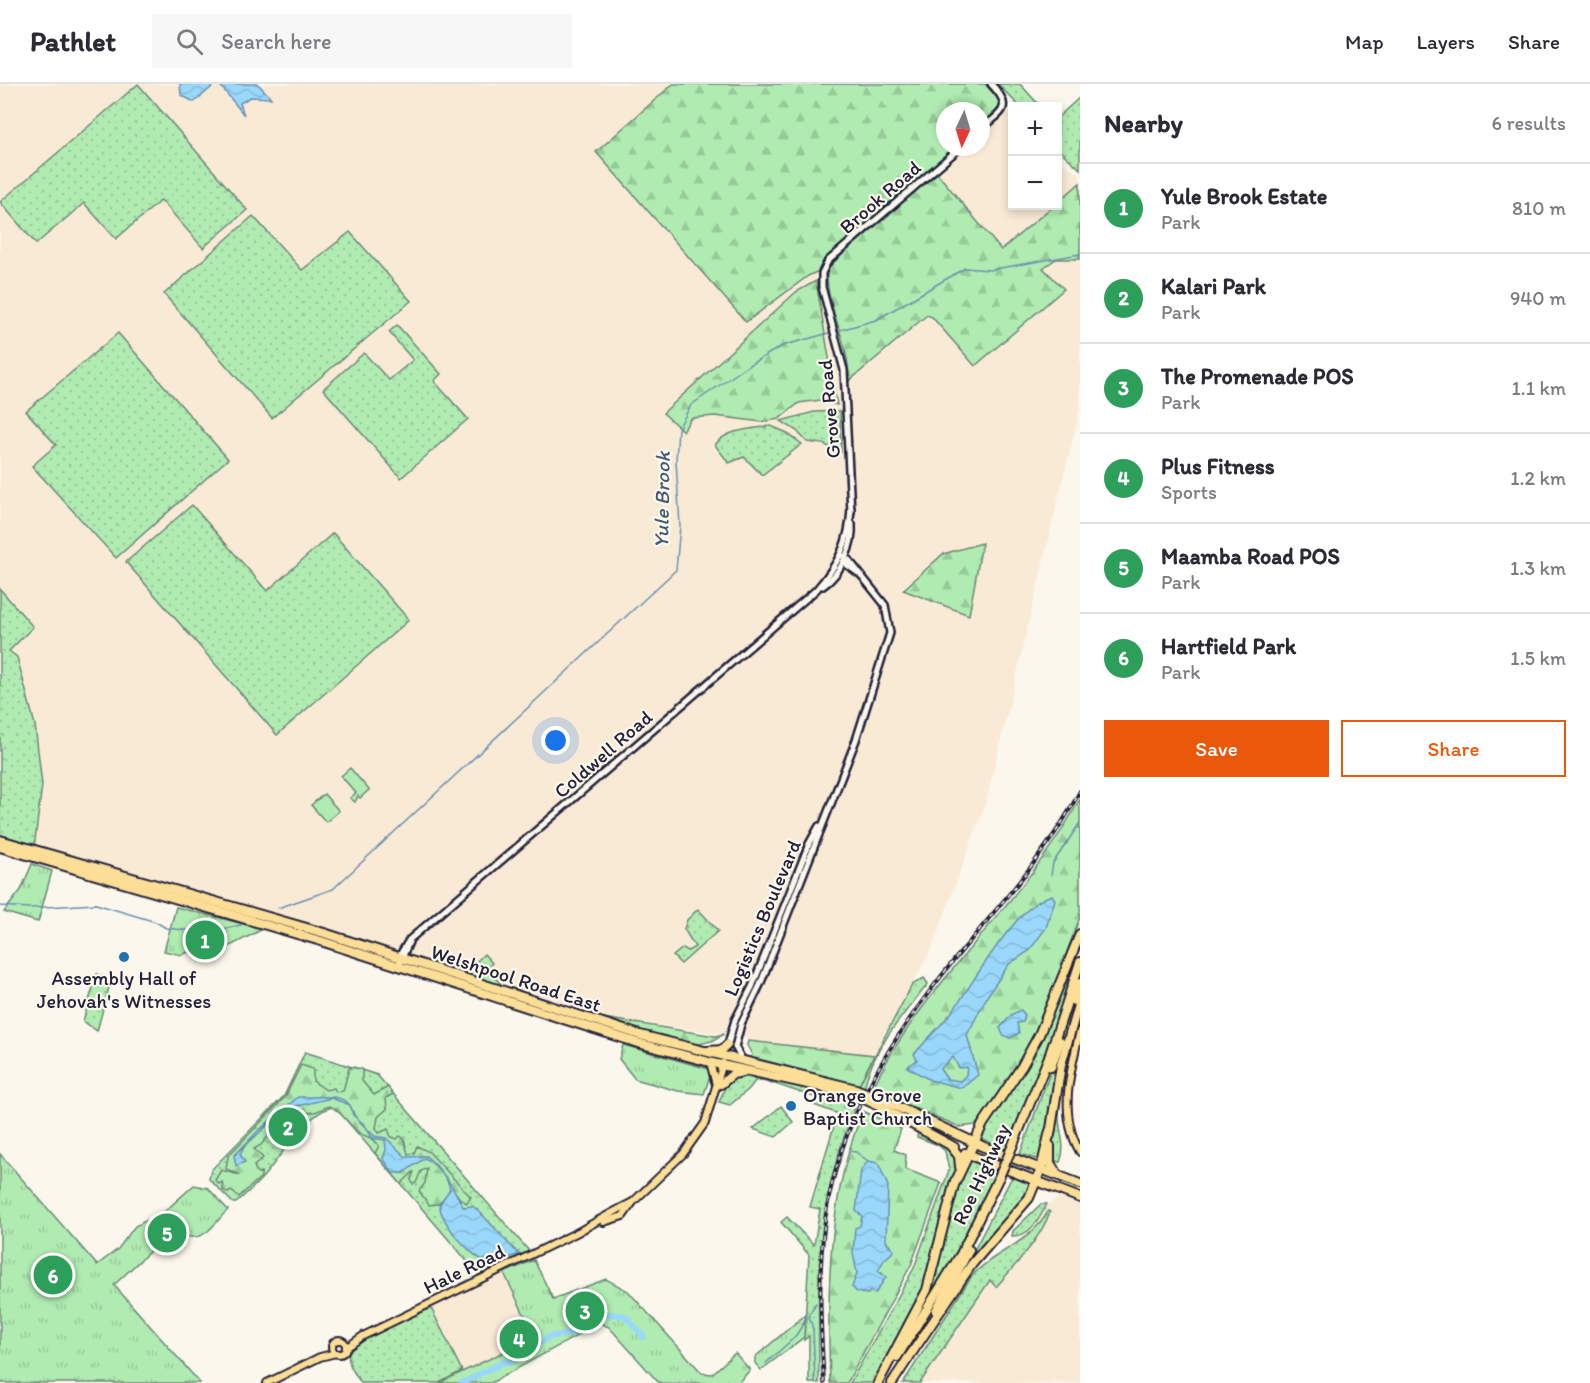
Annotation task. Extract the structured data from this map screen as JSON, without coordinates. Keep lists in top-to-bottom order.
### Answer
{
  "streets": {
    "highway": ["Welshpool Road East", "Roe Highway"],
    "main road": ["Hale Road"],
    "street": [
      "Brook Road",
      "Grove Road",
      "Coldwell Road",
      "Logistics Boulevard"
    ]
  },
  "crossings": [
    ["Brook Road", "Grove Road"],
    ["Grove Road", "Coldwell Road"],
    ["Grove Road", "Logistics Boulevard"],
    ["Coldwell Road", "Welshpool Road East"],
    ["Logistics Boulevard", "Welshpool Road East"],
    ["Welshpool Road East", "Roe Highway"]
  ],
  "water": ["Yule Brook"],
  "places": ["Assembly Hall of Jehovah's Witnesses", "Orange Grove Baptist Church"],
  "north": "bottom",
  "page": {
    "header": "Pathlet",
    "search": "Search here",
    "nav": ["Map", "Layers", "Share"],
    "heading": ["Nearby", "6 results"],
    "map_buttons": ["+", "−"],
    "list": [
      {
        "mark": "1",
        "name": "Yule Brook Estate",
        "note": "Park",
        "value": "810 m"
      },
      {
        "mark": "2",
        "name": "Kalari Park",
        "note": "Park",
        "value": "940 m"
      },
      {
        "mark": "3",
        "name": "The Promenade POS",
        "note": "Park",
        "value": "1.1 km"
      },
      {
        "mark": "4",
        "name": "Plus Fitness",
        "note": "Sports",
        "value": "1.2 km"
      },
      {
        "mark": "5",
        "name": "Maamba Road POS",
        "note": "Park",
        "value": "1.3 km"
      },
      {
        "mark": "6",
        "name": "Hartfield Park",
        "note": "Park",
        "value": "1.5 km"
      }
    ],
    "buttons": ["Save", "Share"],
    "pins": [
      "1",
      "2",
      "5",
      "6",
      "3",
      "4"
    ]
  }
}
